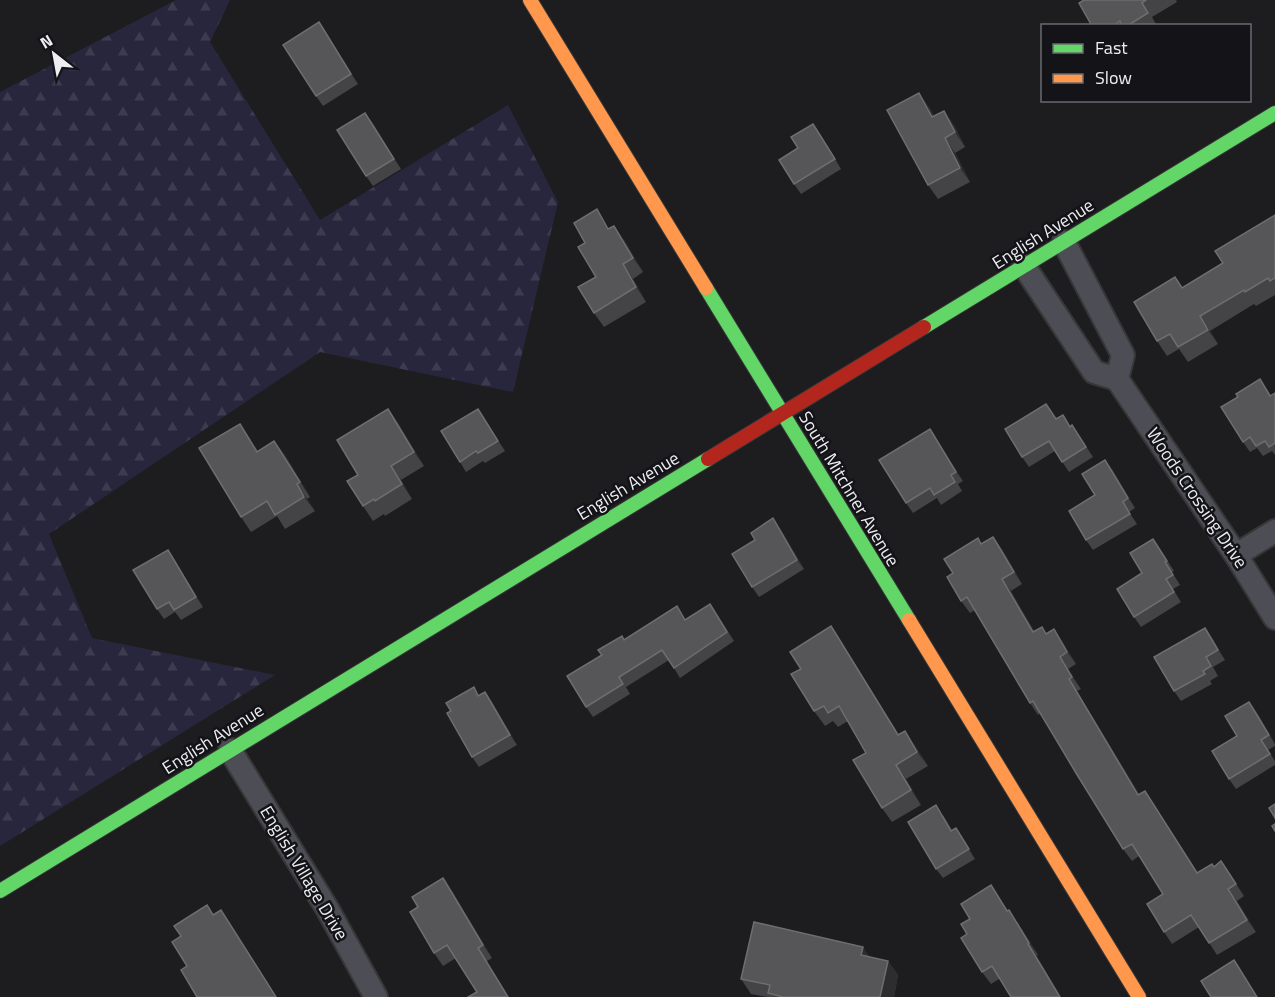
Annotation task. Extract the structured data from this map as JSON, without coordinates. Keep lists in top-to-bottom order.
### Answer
{
  "streets": {
    "street": [
      "English Avenue",
      "South Mitchner Avenue",
      "Woods Crossing Drive",
      "English Village Drive"
    ]
  },
  "crossings": [
    ["English Avenue", "South Mitchner Avenue"],
    ["English Avenue", "English Village Drive"]
  ],
  "legend": ["Fast", "Slow"],
  "north": "top left"
}
